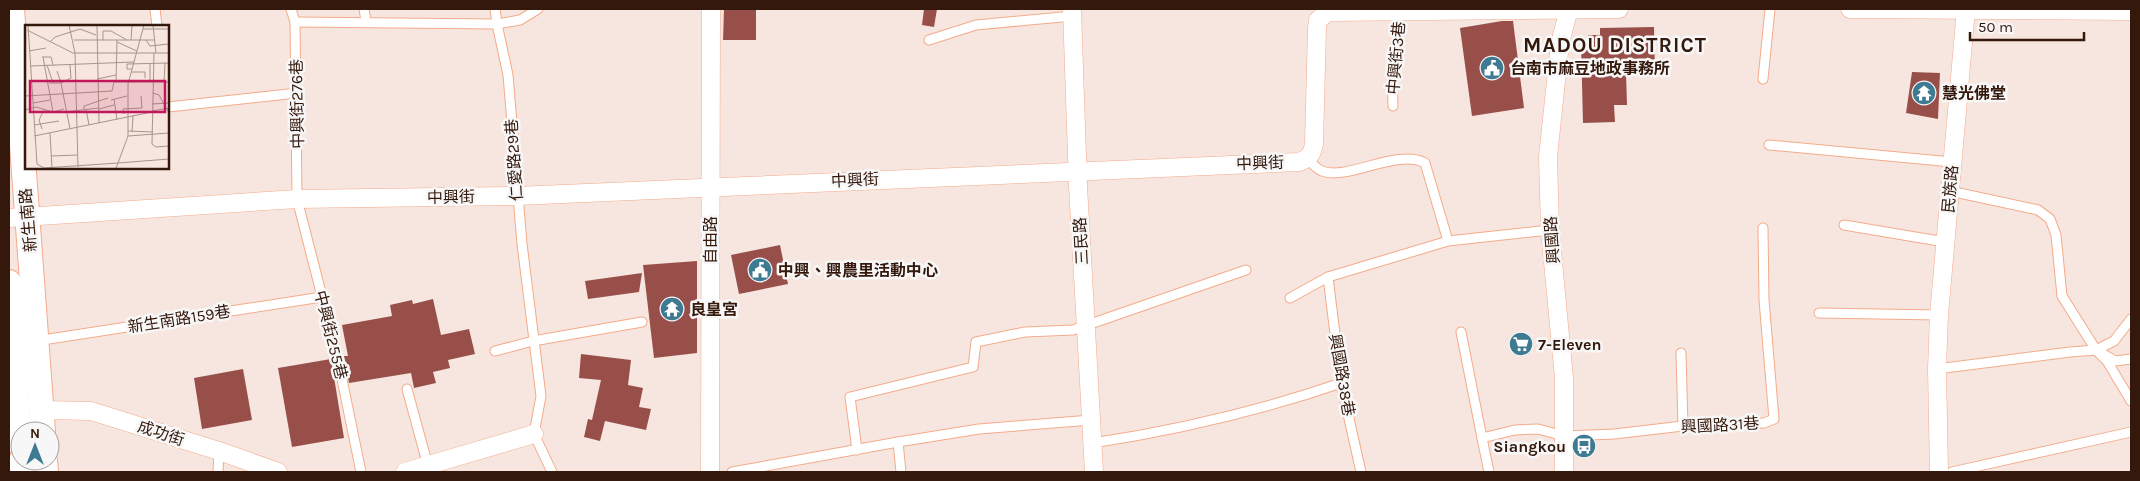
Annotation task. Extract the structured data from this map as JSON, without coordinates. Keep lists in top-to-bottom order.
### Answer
{
  "streets": {
    "main road": ["新生南路"],
    "street": [
      "中興街",
      "民族路",
      "自由路",
      "興國路",
      "三民路",
      "成功街"
    ],
    "lane": [
      "中興街3巷",
      "中興街276巷",
      "仁愛路29巷",
      "新生南路159巷",
      "中興街255巷",
      "興國路38巷",
      "興國路31巷"
    ]
  },
  "crossings": [
    ["中興街3巷", "中興街"],
    ["中興街276巷", "中興街"],
    ["中興街276巷", "中興街255巷"],
    ["仁愛路29巷", "中興街"],
    ["中興街", "新生南路"],
    ["中興街", "自由路"],
    ["中興街", "興國路"],
    ["中興街", "三民路"],
    ["中興街", "中興街255巷"],
    ["新生南路", "新生南路159巷"],
    ["興國路", "興國路31巷"],
    ["新生南路159巷", "中興街255巷"]
  ],
  "districts": ["MADOU DISTRICT"],
  "places": {
    "public building": ["台南市麻豆地政事務所", "中興、興農里活動中心"],
    "temple": ["慧光佛堂", "良皇宮"],
    "supermarket": ["7-Eleven"],
    "bus stop": ["Siangkou"]
  },
  "scale_bar": "50 m",
  "north": "top"
}
